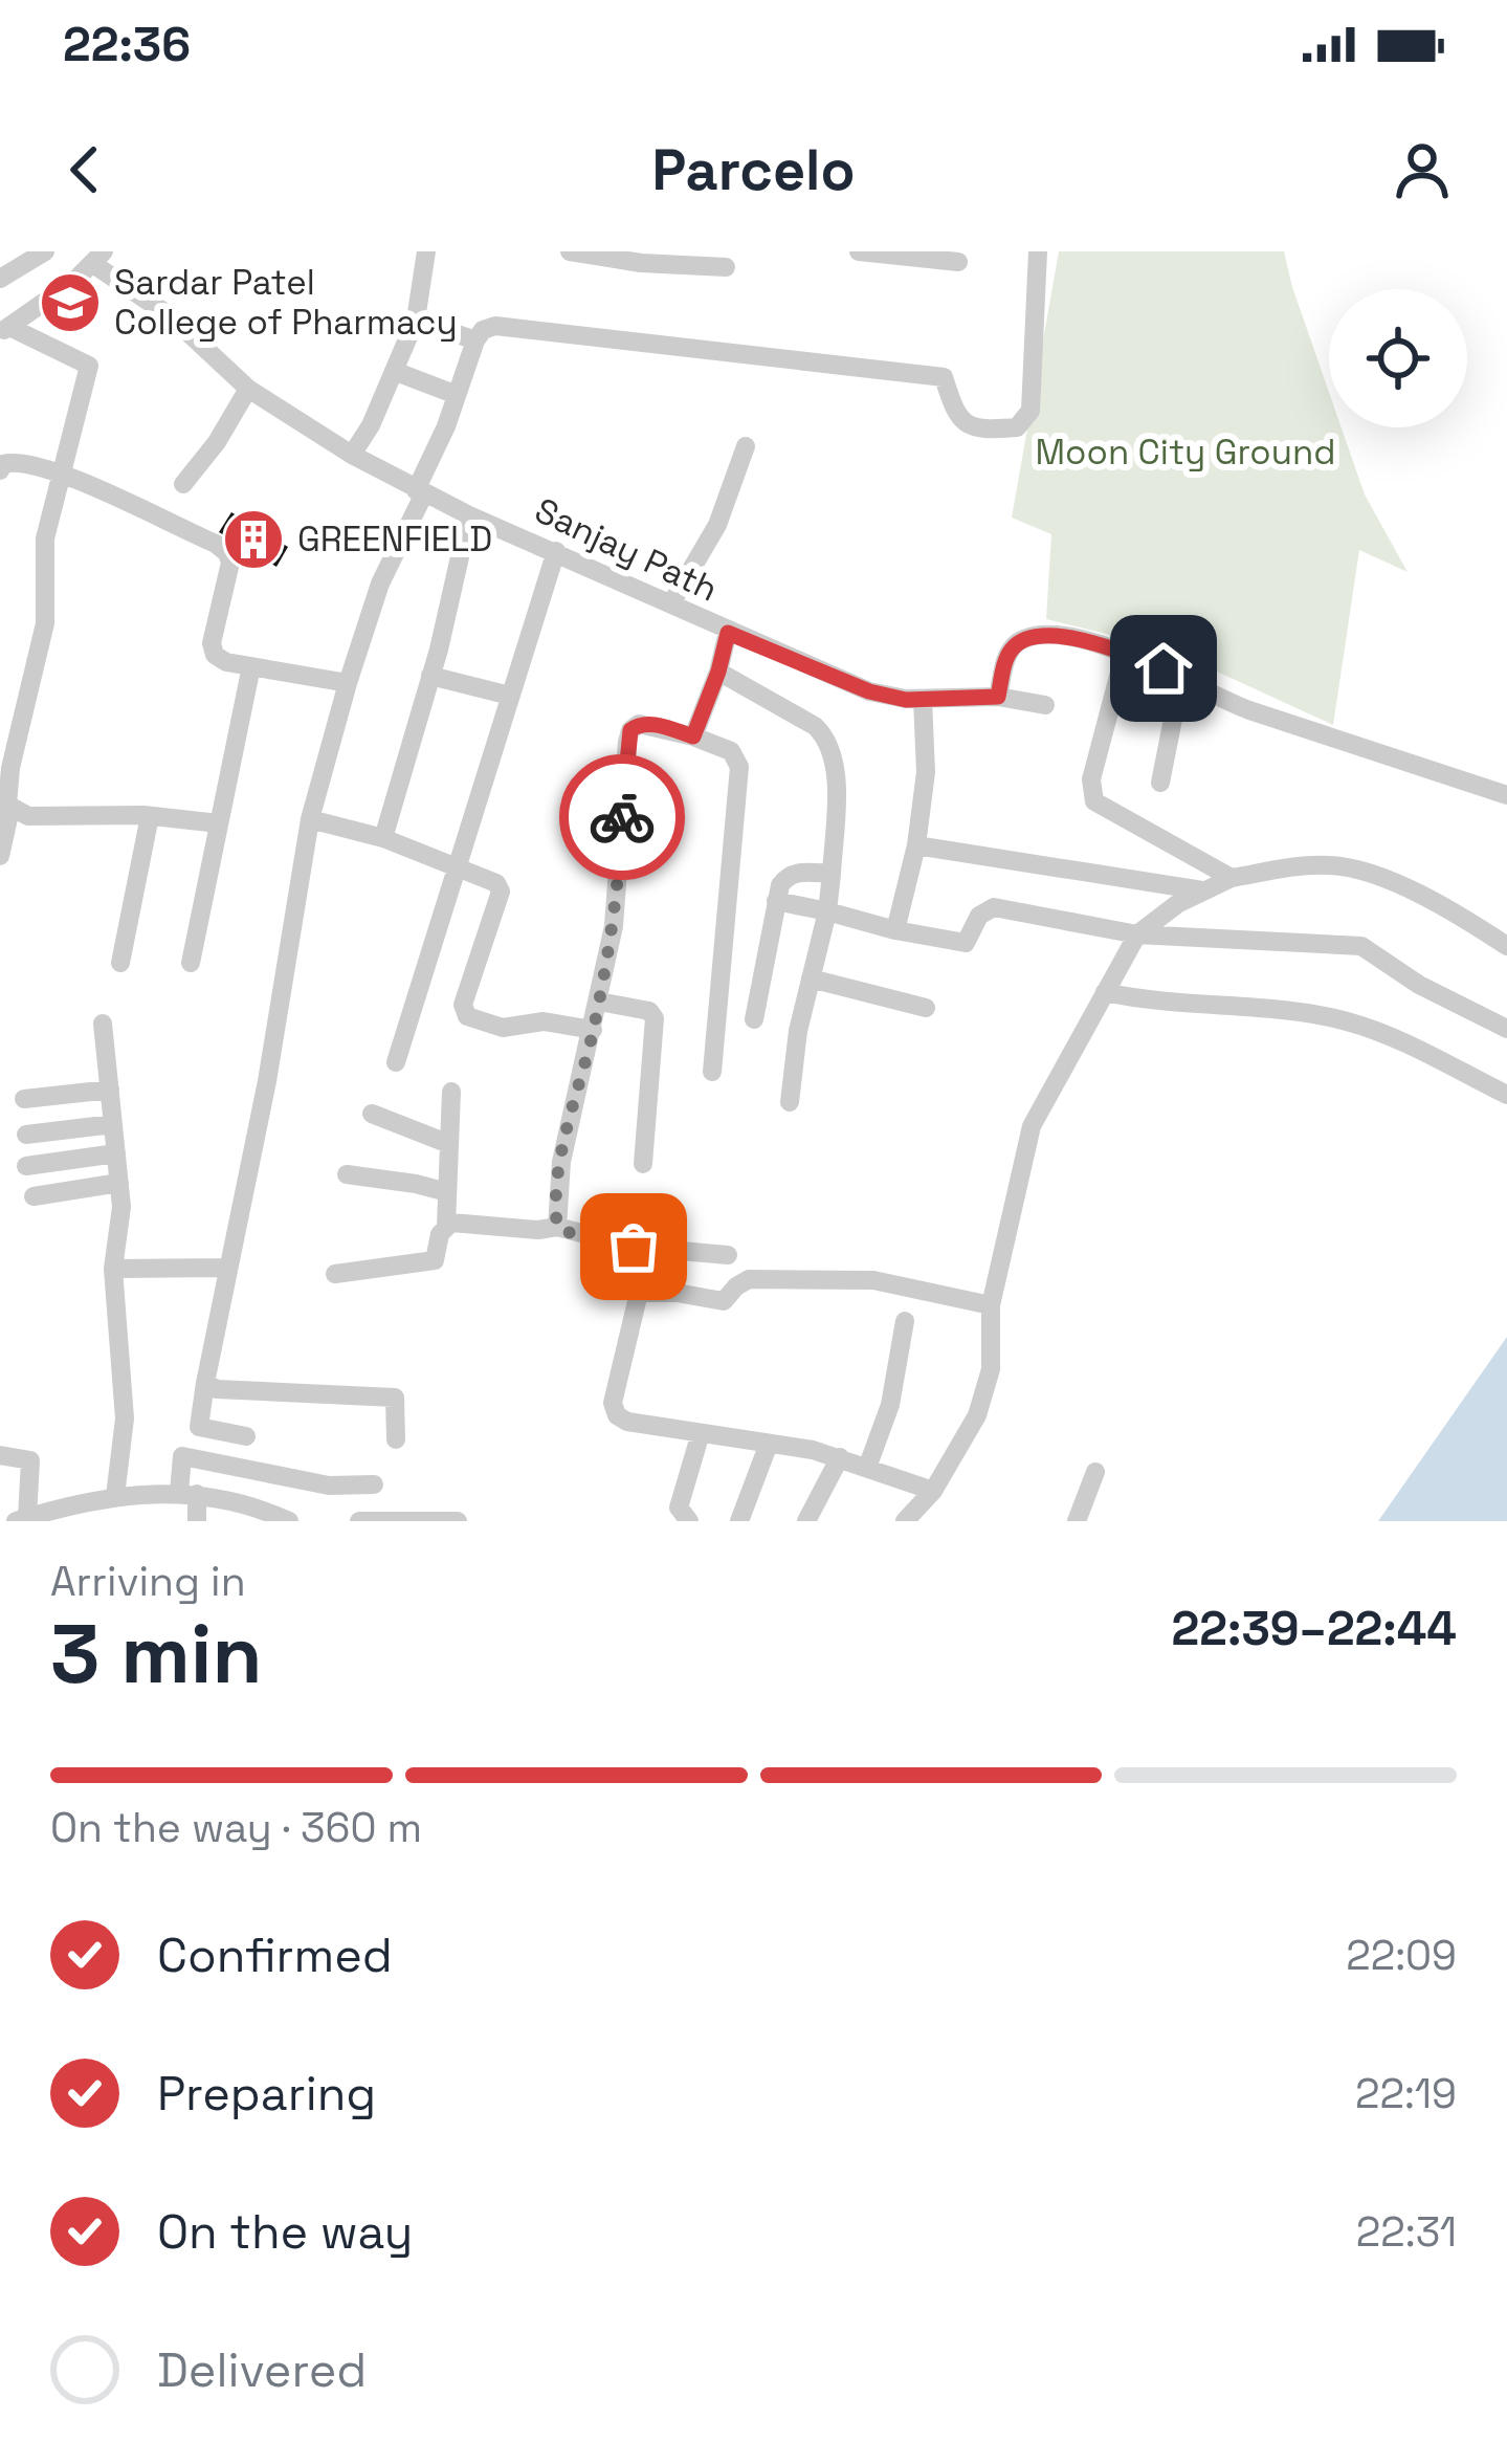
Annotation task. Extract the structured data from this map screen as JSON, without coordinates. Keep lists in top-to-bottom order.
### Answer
{
  "streets": {
    "street": ["Sanjay Path"]
  },
  "parks": ["Moon City Ground"],
  "places": {
    "school or university": ["Sardar Patel College of Pharmacy"],
    "building": ["GREENFIELD"]
  },
  "page": {
    "status": "22:36",
    "header": "Parcelo",
    "heading": ["3 min", "Arriving in", "22:39–22:44"],
    "bar": "On the way · 360 m",
    "list": [
      ["Confirmed", "22:09"],
      ["Preparing", "22:19"],
      ["On the way", "22:31"],
      "Delivered"
    ]
  }
}
